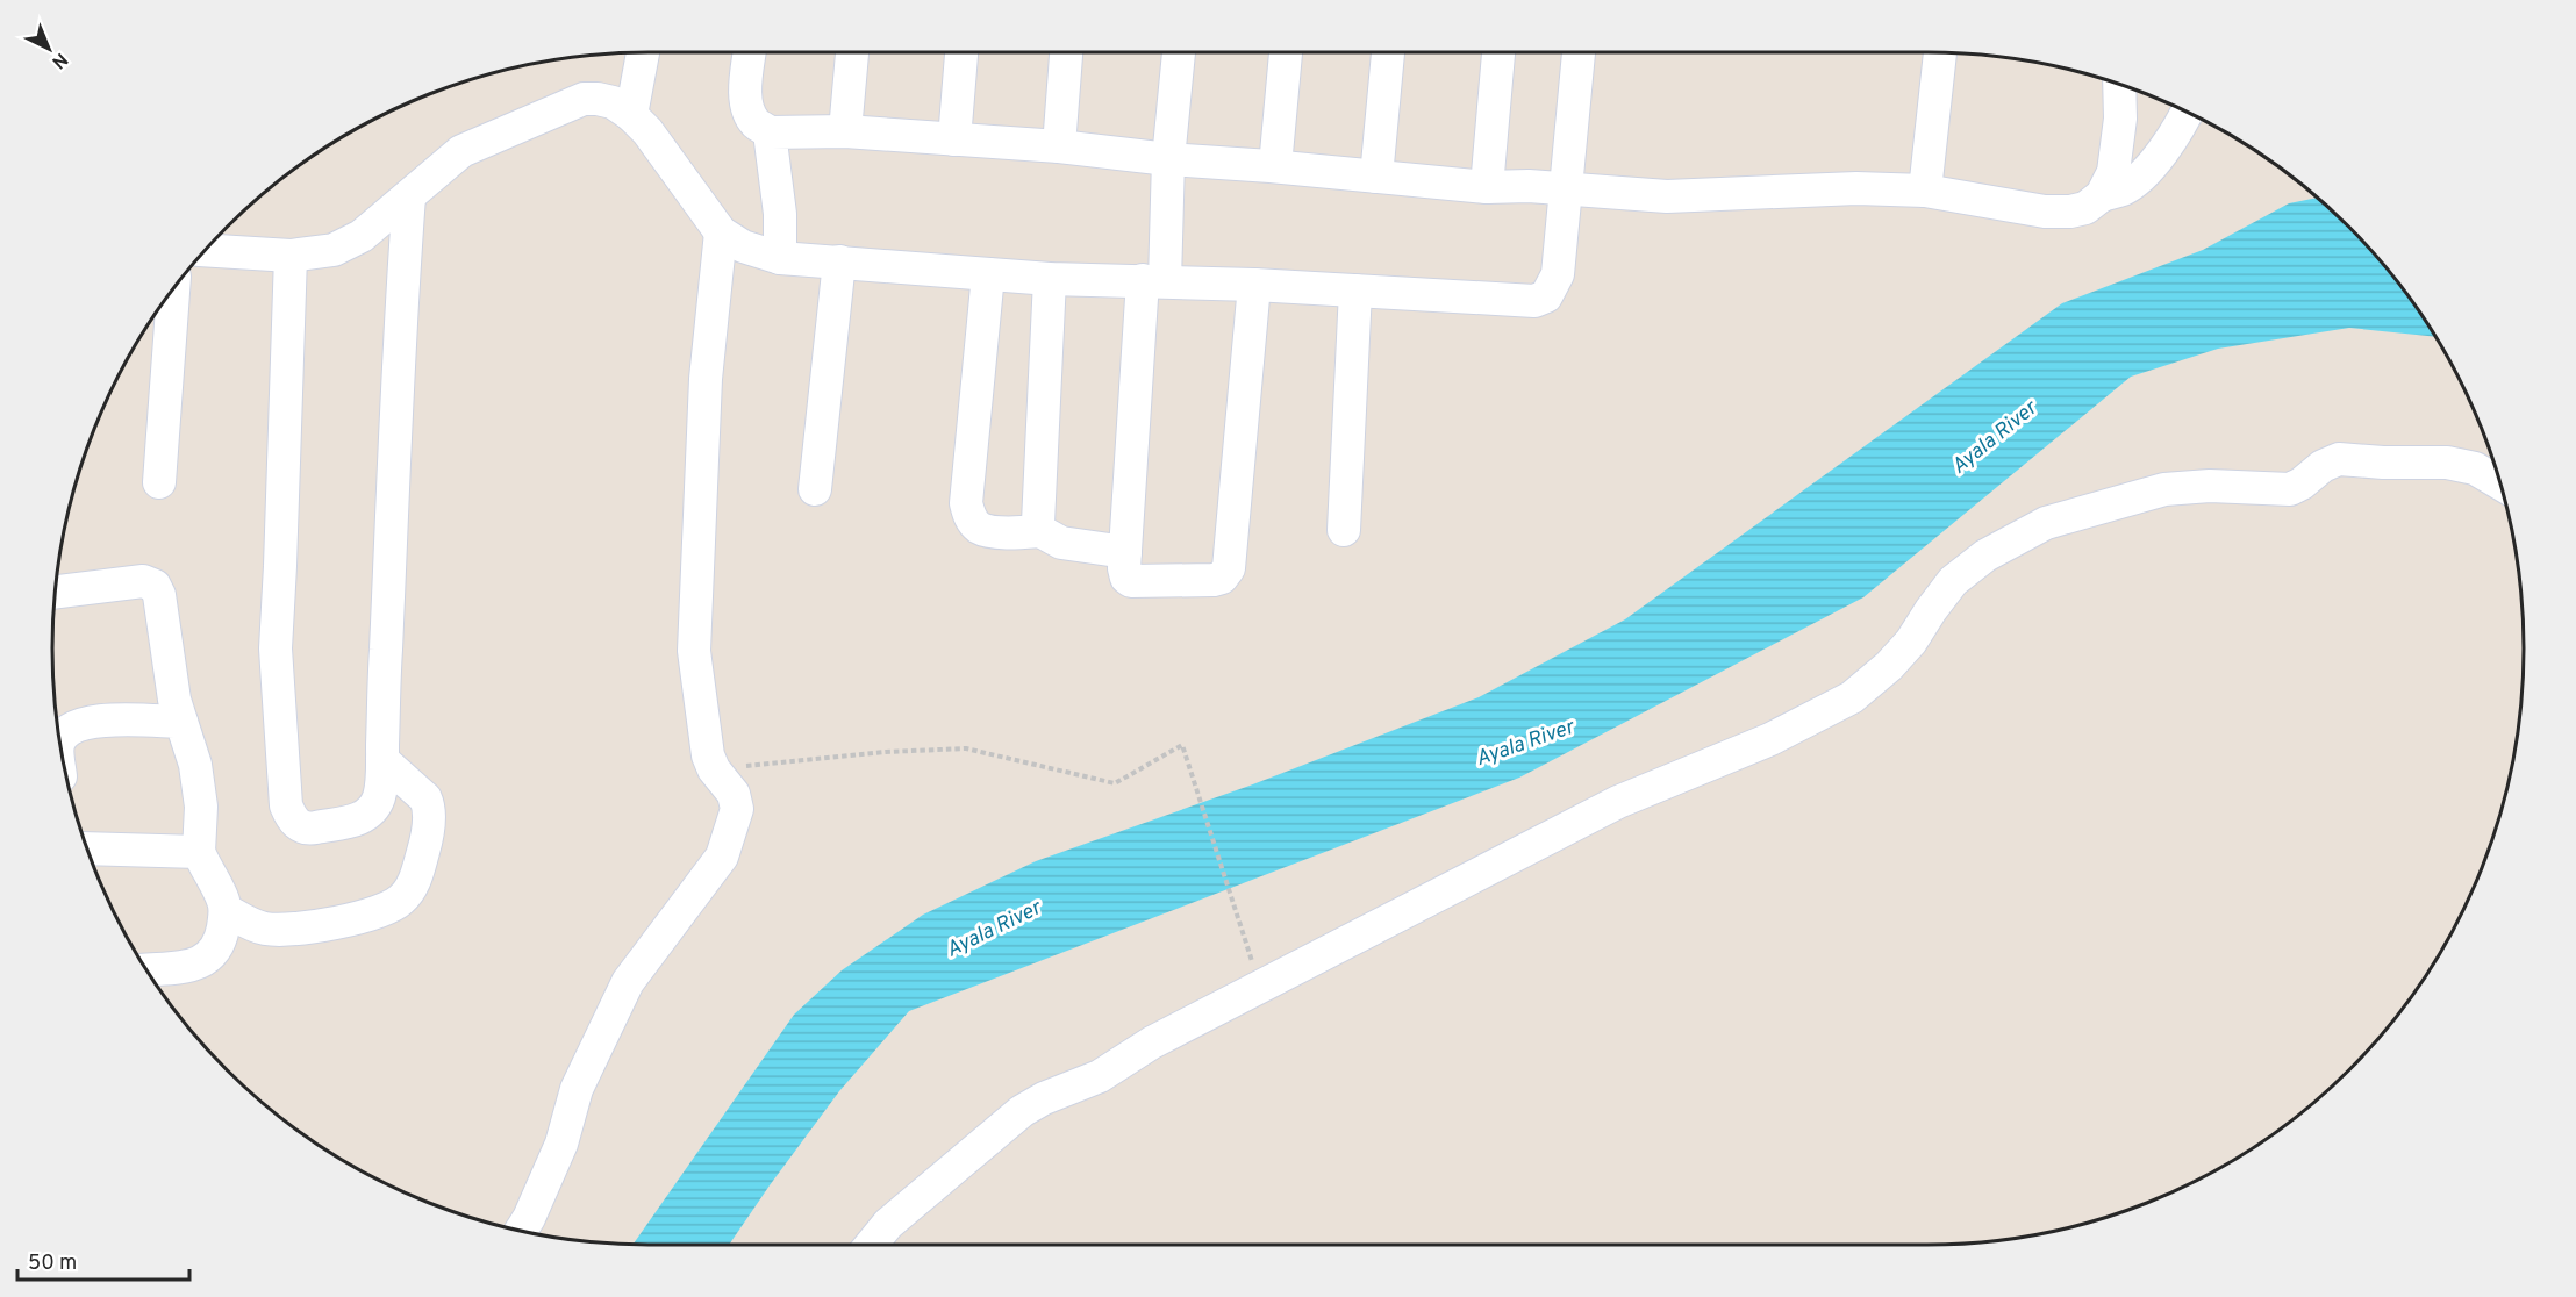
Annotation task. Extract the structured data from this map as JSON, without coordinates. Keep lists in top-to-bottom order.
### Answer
{
  "water": ["Ayala River"],
  "scale_bar": "50 m",
  "north": "bottom right"
}
